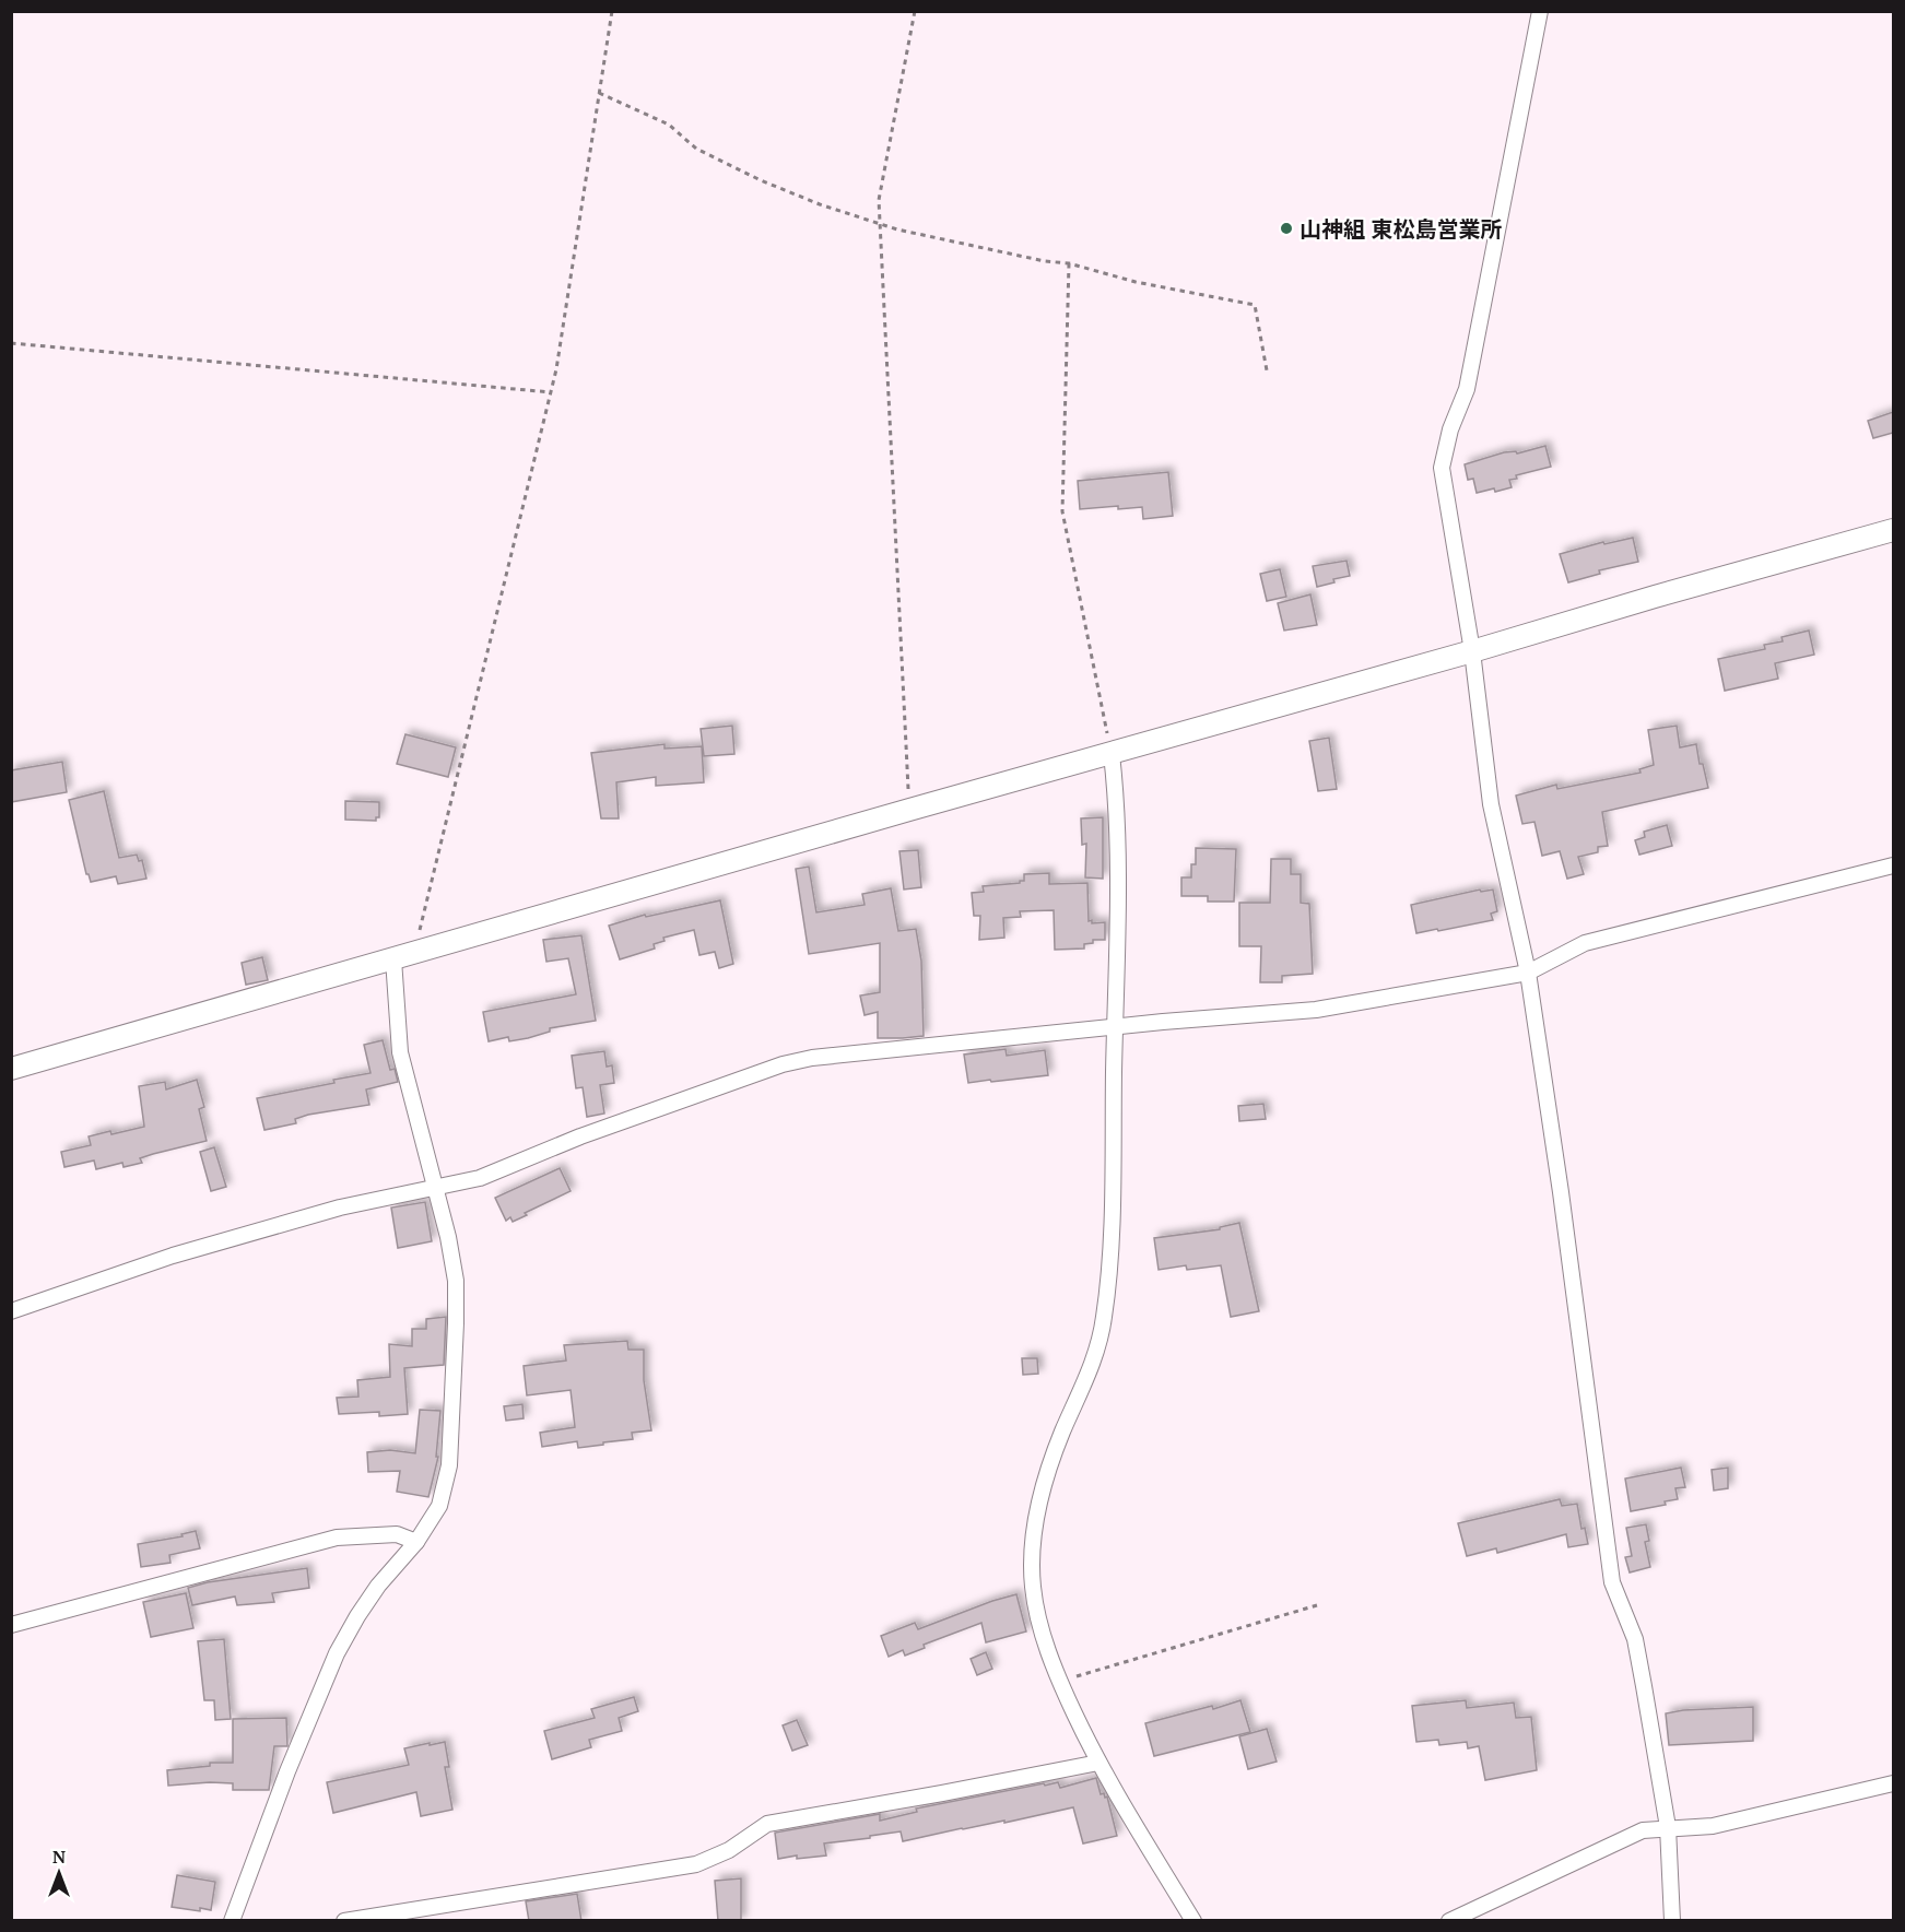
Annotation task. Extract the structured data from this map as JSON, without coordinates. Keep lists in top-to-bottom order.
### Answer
{
  "places": ["山神組 東松島営業所"],
  "north": "top"
}
